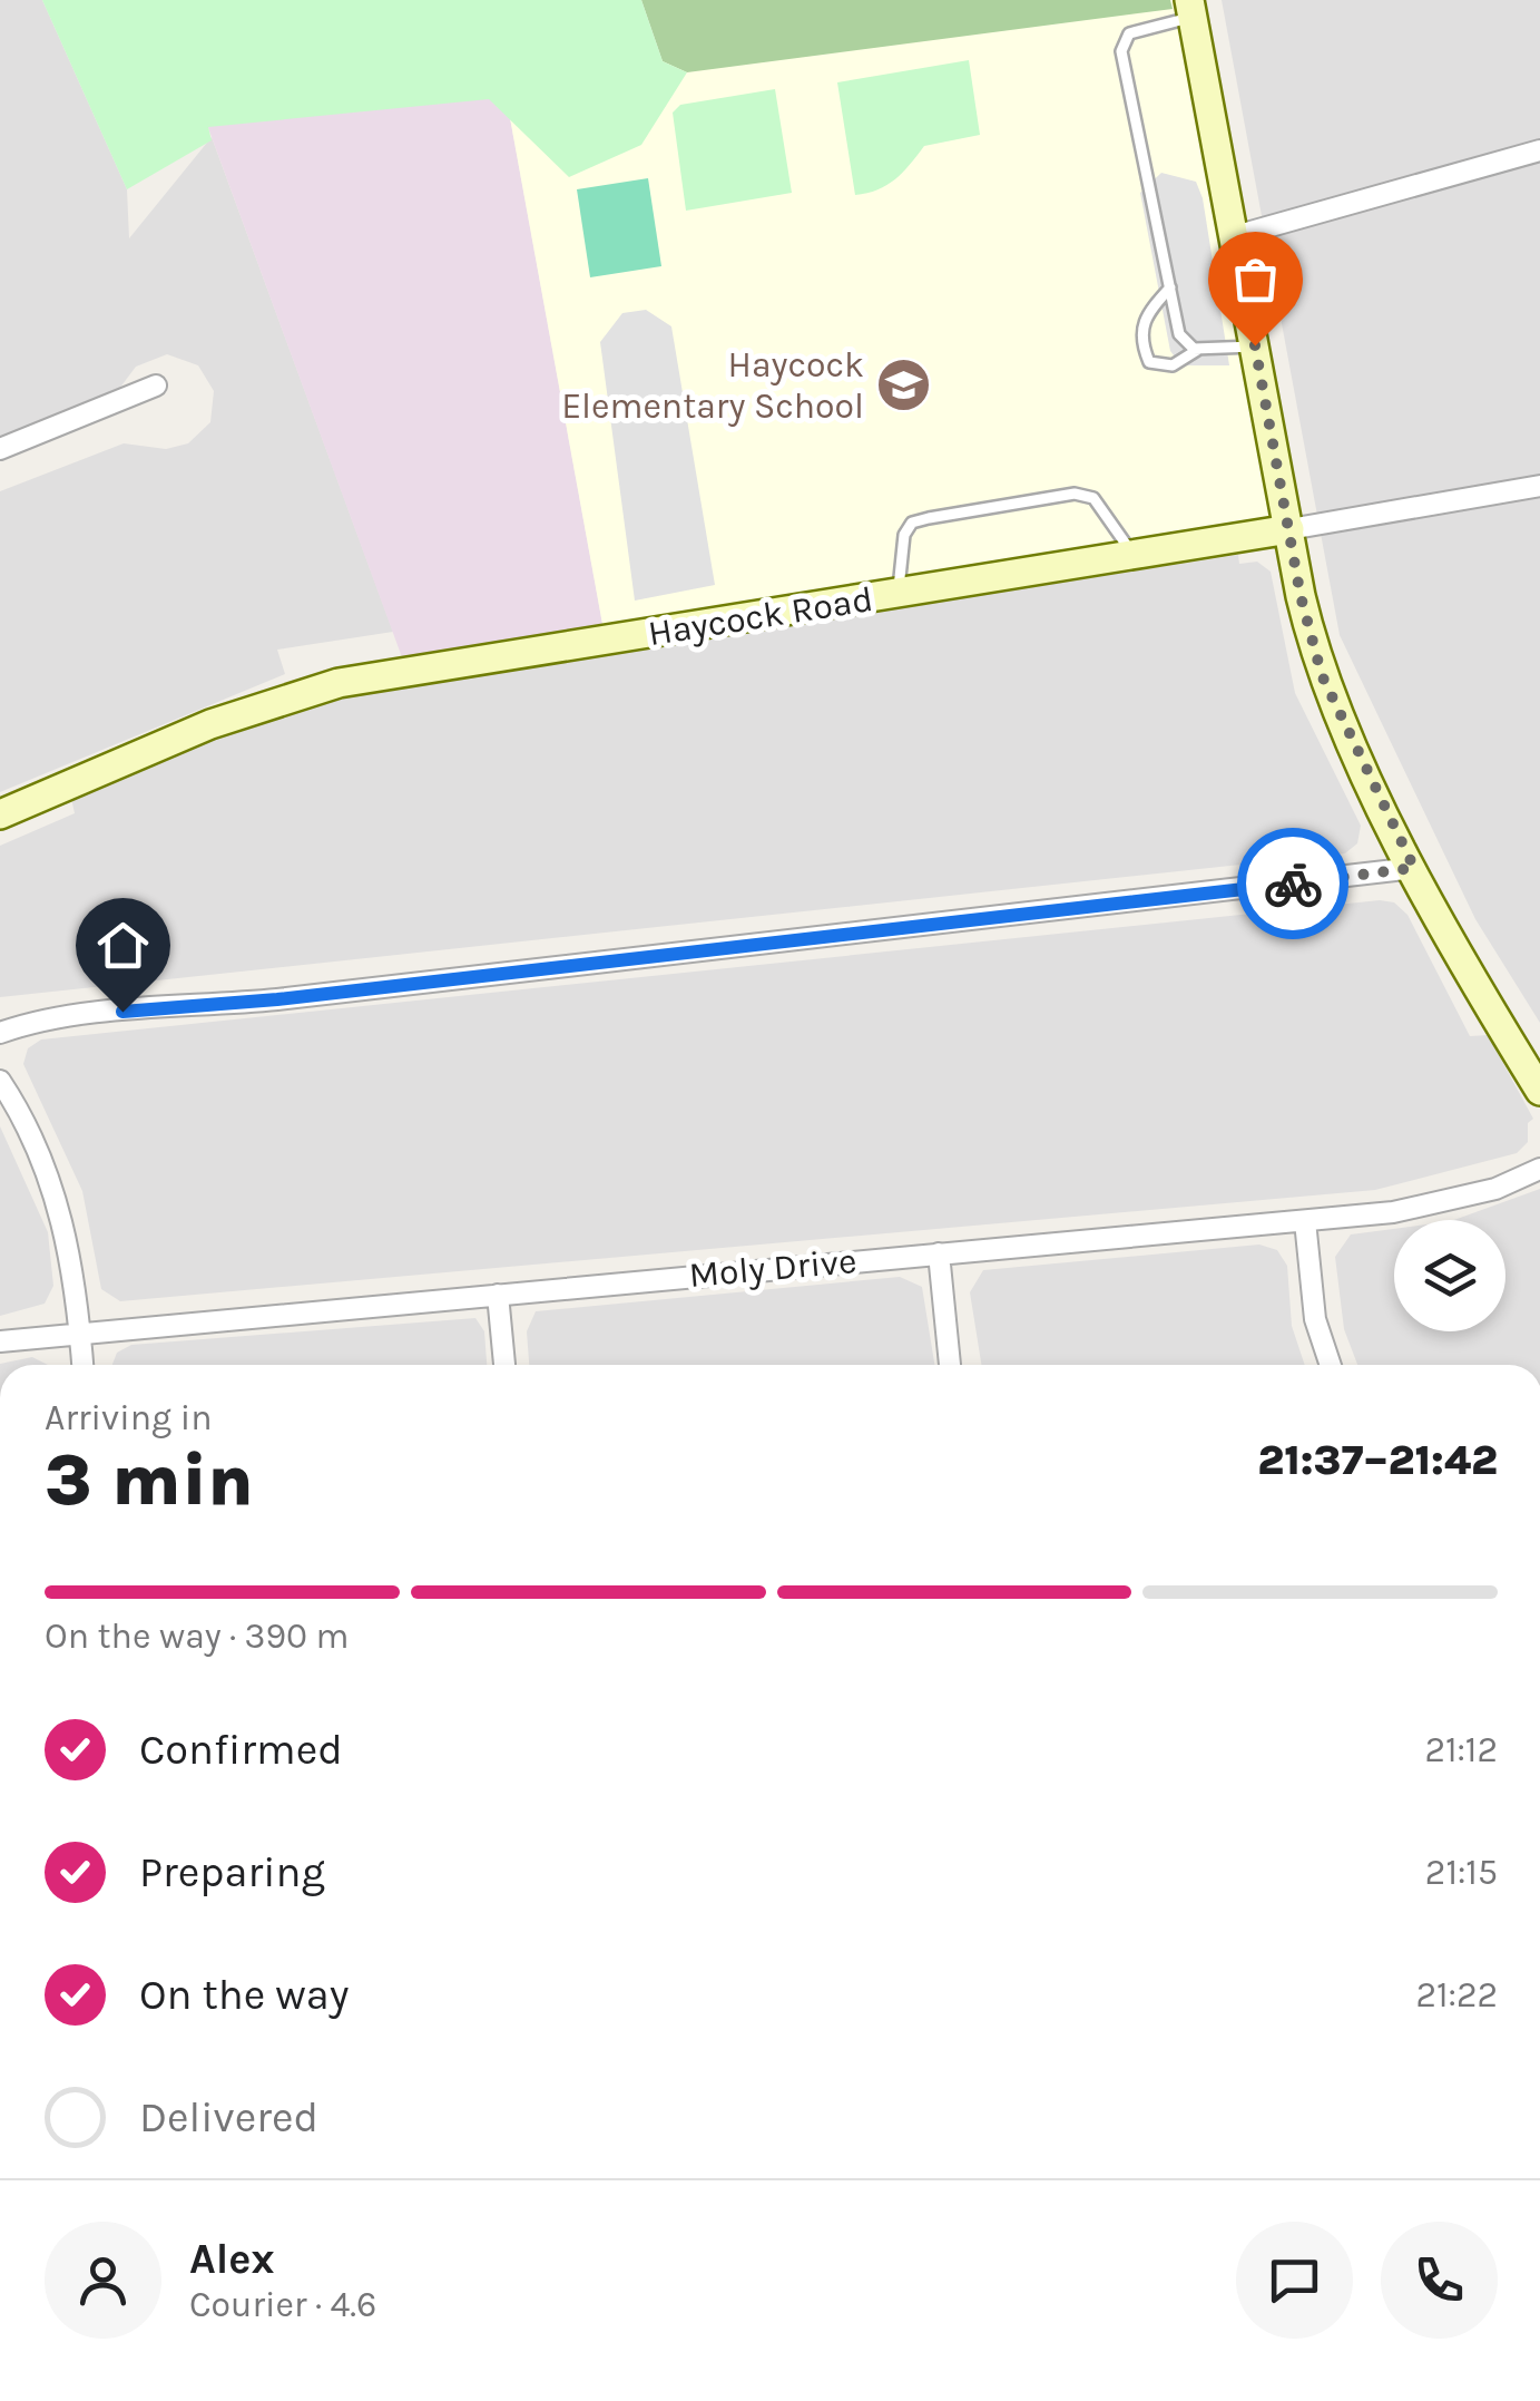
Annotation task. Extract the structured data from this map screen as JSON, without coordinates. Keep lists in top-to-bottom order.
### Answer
{
  "streets": {
    "main road": ["Haycock Road"],
    "street": ["Moly Drive"]
  },
  "places": {
    "school or university": ["Haycock Elementary School"]
  },
  "page": {
    "heading": ["3 min", "Arriving in", "21:37–21:42"],
    "panel": ["Alex", "Courier · 4.6"],
    "bar": "On the way · 390 m",
    "list": [
      ["Confirmed", "21:12"],
      ["Preparing", "21:15"],
      ["On the way", "21:22"],
      "Delivered"
    ]
  }
}
